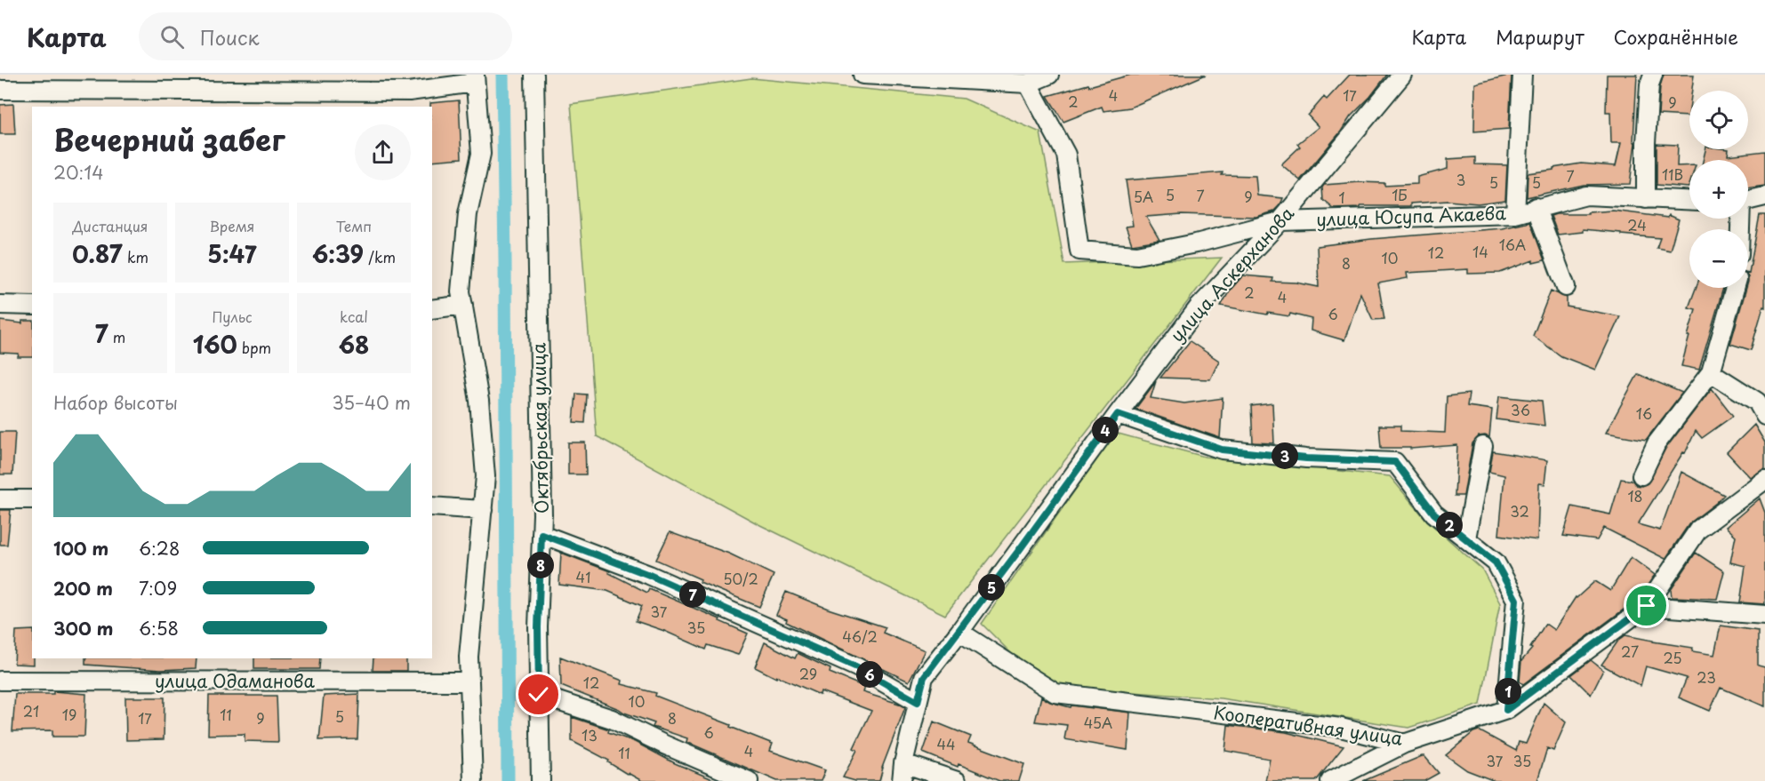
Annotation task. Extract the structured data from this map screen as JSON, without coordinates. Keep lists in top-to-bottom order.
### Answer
{
  "streets": {
    "street": [
      "улица Юсупа Акаева",
      "улица Аскерханова",
      "Октябрьская улица",
      "улица Одаманова",
      "Кооперативная улица"
    ]
  },
  "crossings": [
    ["улица Юсупа Акаева", "улица Аскерханова"],
    ["улица Аскерханова", "Кооперативная улица"]
  ],
  "house_numbers": [
    "4",
    "17",
    "2",
    "9",
    "11В",
    "7",
    "3",
    "5",
    "5",
    "5",
    "1Б",
    "7",
    "5А",
    "9",
    "1",
    "24",
    "16А",
    "14",
    "12",
    "10",
    "8",
    "2",
    "4",
    "6",
    "36",
    "16",
    "18",
    "32",
    "41",
    "50/2",
    "37",
    "35",
    "46/2",
    "27",
    "25",
    "29",
    "23",
    "12",
    "10",
    "21",
    "19",
    "11",
    "5",
    "17",
    "9",
    "8",
    "45А",
    "6",
    "13",
    "44",
    "4",
    "11",
    "37",
    "35"
  ],
  "page": {
    "header": "Карта",
    "search": "Поиск",
    "nav": ["Карта", "Маршрут", "Сохранённые"],
    "map_buttons": ["+", "−"],
    "heading": ["Вечерний забег", "20:14"],
    "stats": [
      ["Дистанция", "0.87 km"],
      ["Время", "5:47"],
      ["Темп", "6:39 /km"],
      ["7 m"],
      ["Пульс", "160 bpm"],
      ["kcal", "68"]
    ],
    "chart": ["Набор высоты", "35–40 m"],
    "pins": [
      "4",
      "3",
      "2",
      "8",
      "5",
      "7",
      "6",
      "1"
    ],
    "list": [
      {
        "name": "100 m",
        "note": "6:28"
      },
      {
        "name": "200 m",
        "note": "7:09"
      },
      {
        "name": "300 m",
        "note": "6:58"
      }
    ]
  }
}
